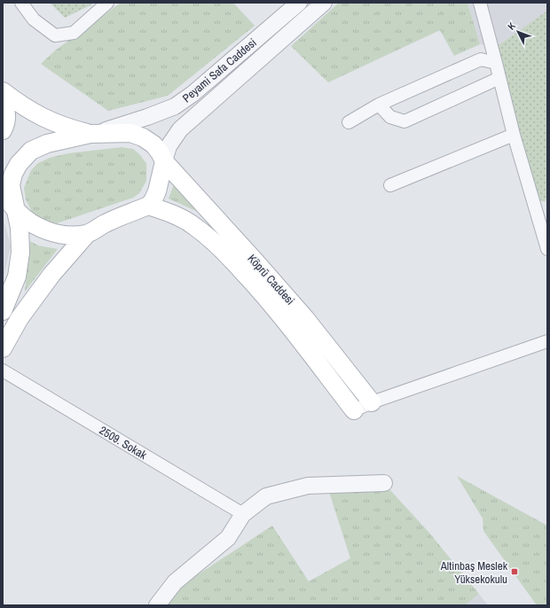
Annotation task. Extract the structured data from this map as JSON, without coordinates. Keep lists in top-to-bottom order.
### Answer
{
  "streets": {
    "main road": ["Köprü Caddesi"],
    "street": ["Peyami Safa Caddesi", "2509. Sokak"]
  },
  "crossings": [
    ["Peyami Safa Caddesi", "Köprü Caddesi"]
  ],
  "places": {
    "transit": ["Altinbaş Meslek Yüksekokulu"]
  },
  "north": "top left"
}
